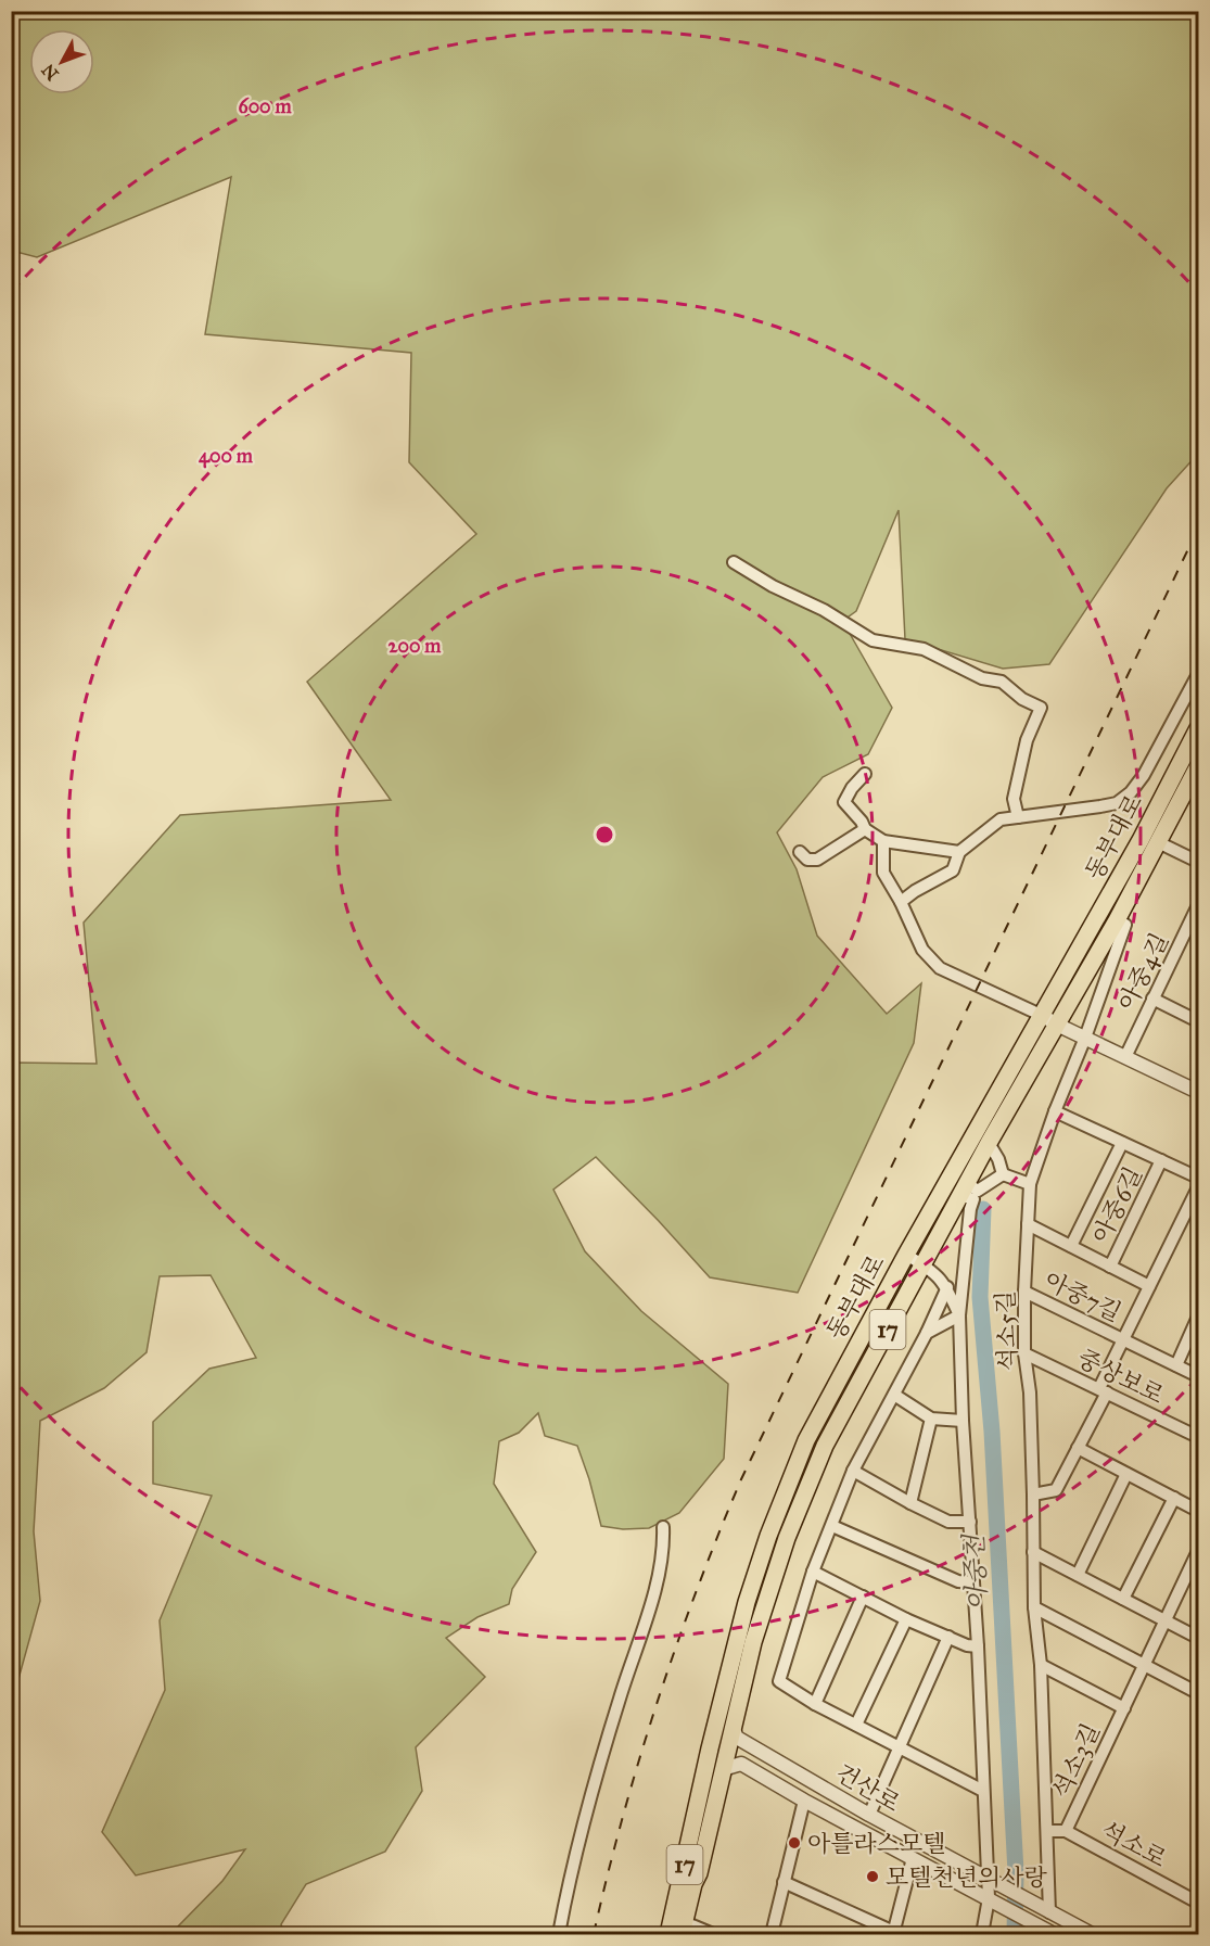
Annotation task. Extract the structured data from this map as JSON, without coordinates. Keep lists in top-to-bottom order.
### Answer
{
  "streets": {
    "main road": ["동부대로", "17"],
    "street": [
      "아중4길",
      "아중6길",
      "아중7길",
      "석소5길",
      "중상보로",
      "석소3길",
      "건산로",
      "석소로"
    ]
  },
  "crossings": [
    ["동부대로", "석소5길"],
    ["동부대로", "건산로"],
    ["아중6길", "석소5길"],
    ["아중7길", "석소5길"],
    ["아중7길", "중상보로"],
    ["석소5길", "중상보로"],
    ["석소5길", "석소3길"],
    ["석소5길", "건산로"],
    ["석소5길", "석소로"],
    ["석소3길", "석소로"]
  ],
  "water": ["아중천"],
  "places": ["아틀라스모텔", "모텔천년의사랑"],
  "north": "bottom left",
  "rings": ["600 m", "400 m", "200 m"]
}
